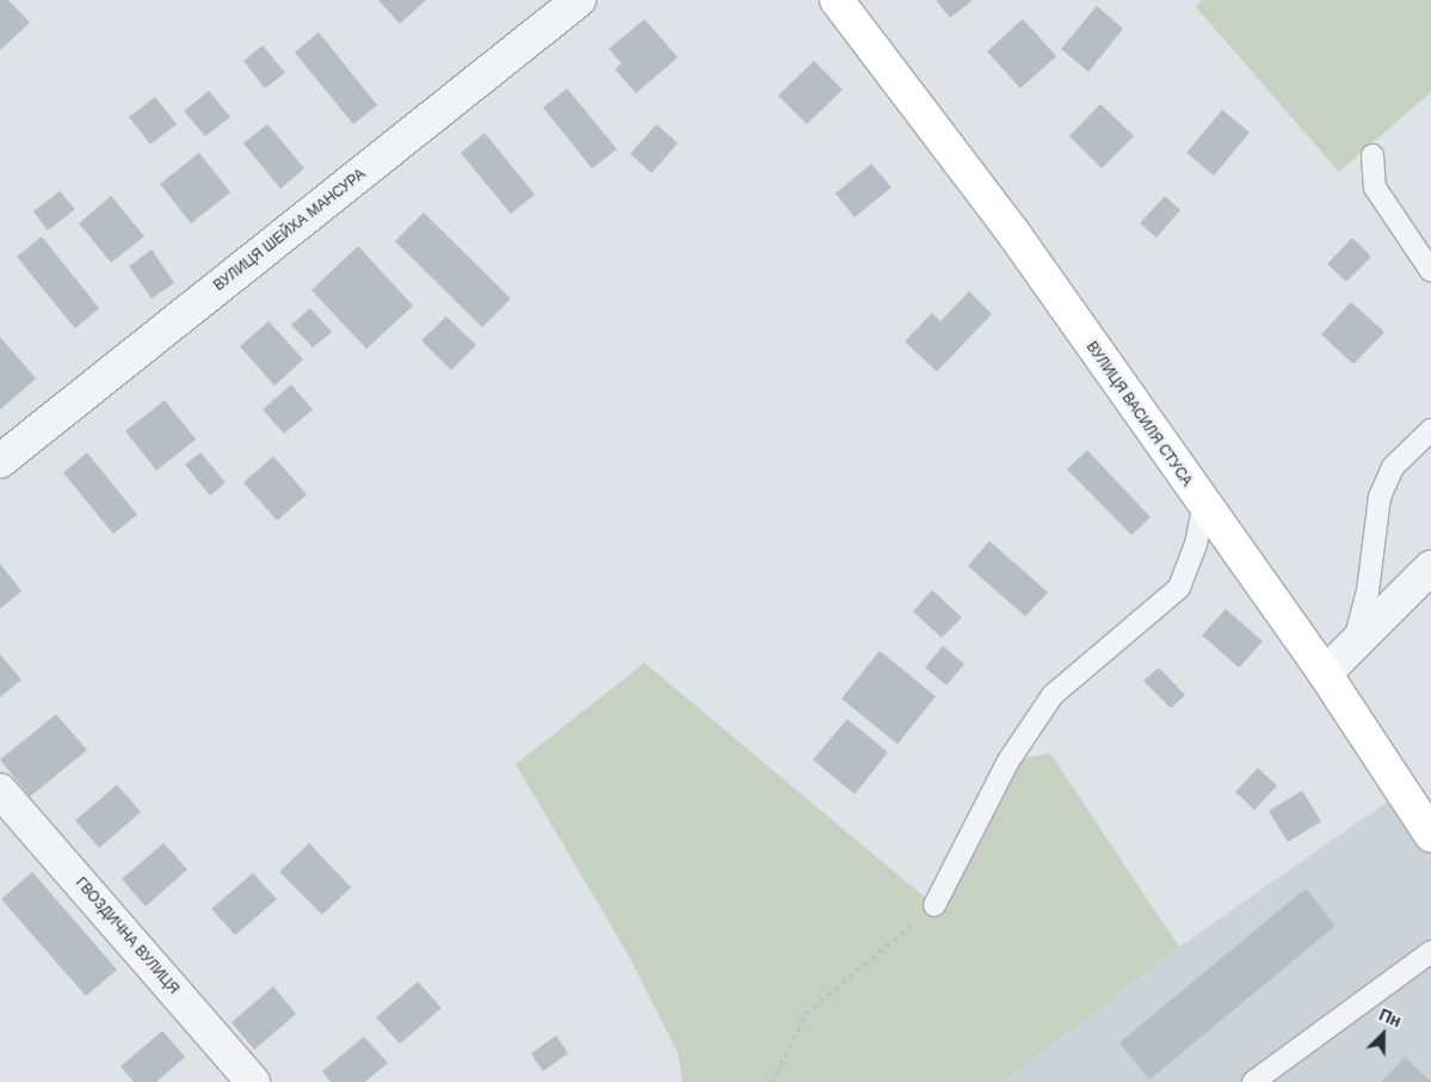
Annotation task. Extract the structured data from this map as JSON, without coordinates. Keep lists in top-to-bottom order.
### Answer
{
  "streets": {
    "main road": ["ВУЛИЦЯ ВАСИЛЯ СТУСА"],
    "street": ["ВУЛИЦЯ ШЕЙХА МАНСУРА", "ГВОЗДИЧНА ВУЛИЦЯ"]
  },
  "north": "top right"
}
